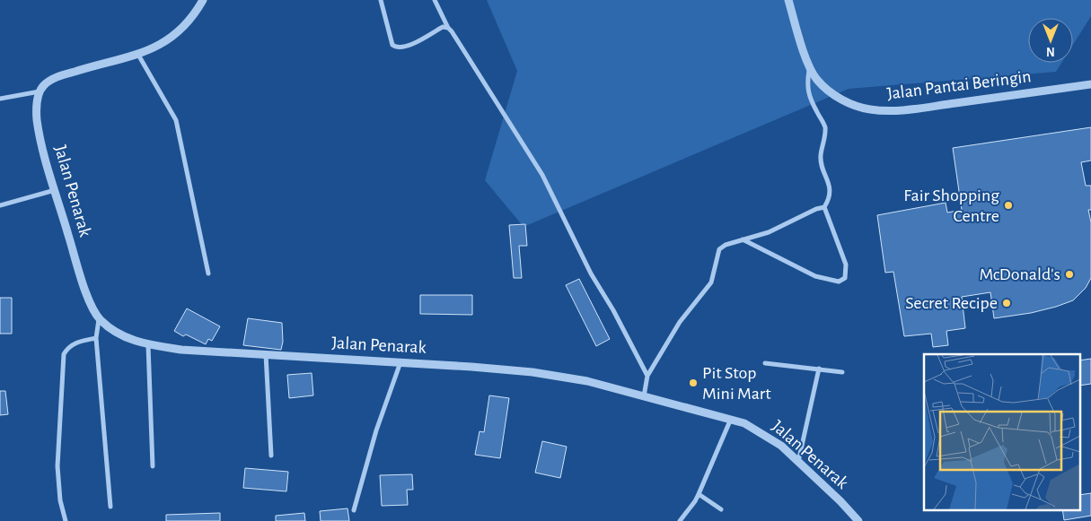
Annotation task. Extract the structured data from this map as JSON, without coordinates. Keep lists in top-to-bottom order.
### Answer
{
  "streets": {
    "street": ["Jalan Pantai Beringin", "Jalan Penarak"]
  },
  "places": [
    "Fair Shopping Centre",
    "McDonald's",
    "Secret Recipe",
    "Pit Stop Mini Mart"
  ],
  "north": "bottom"
}
